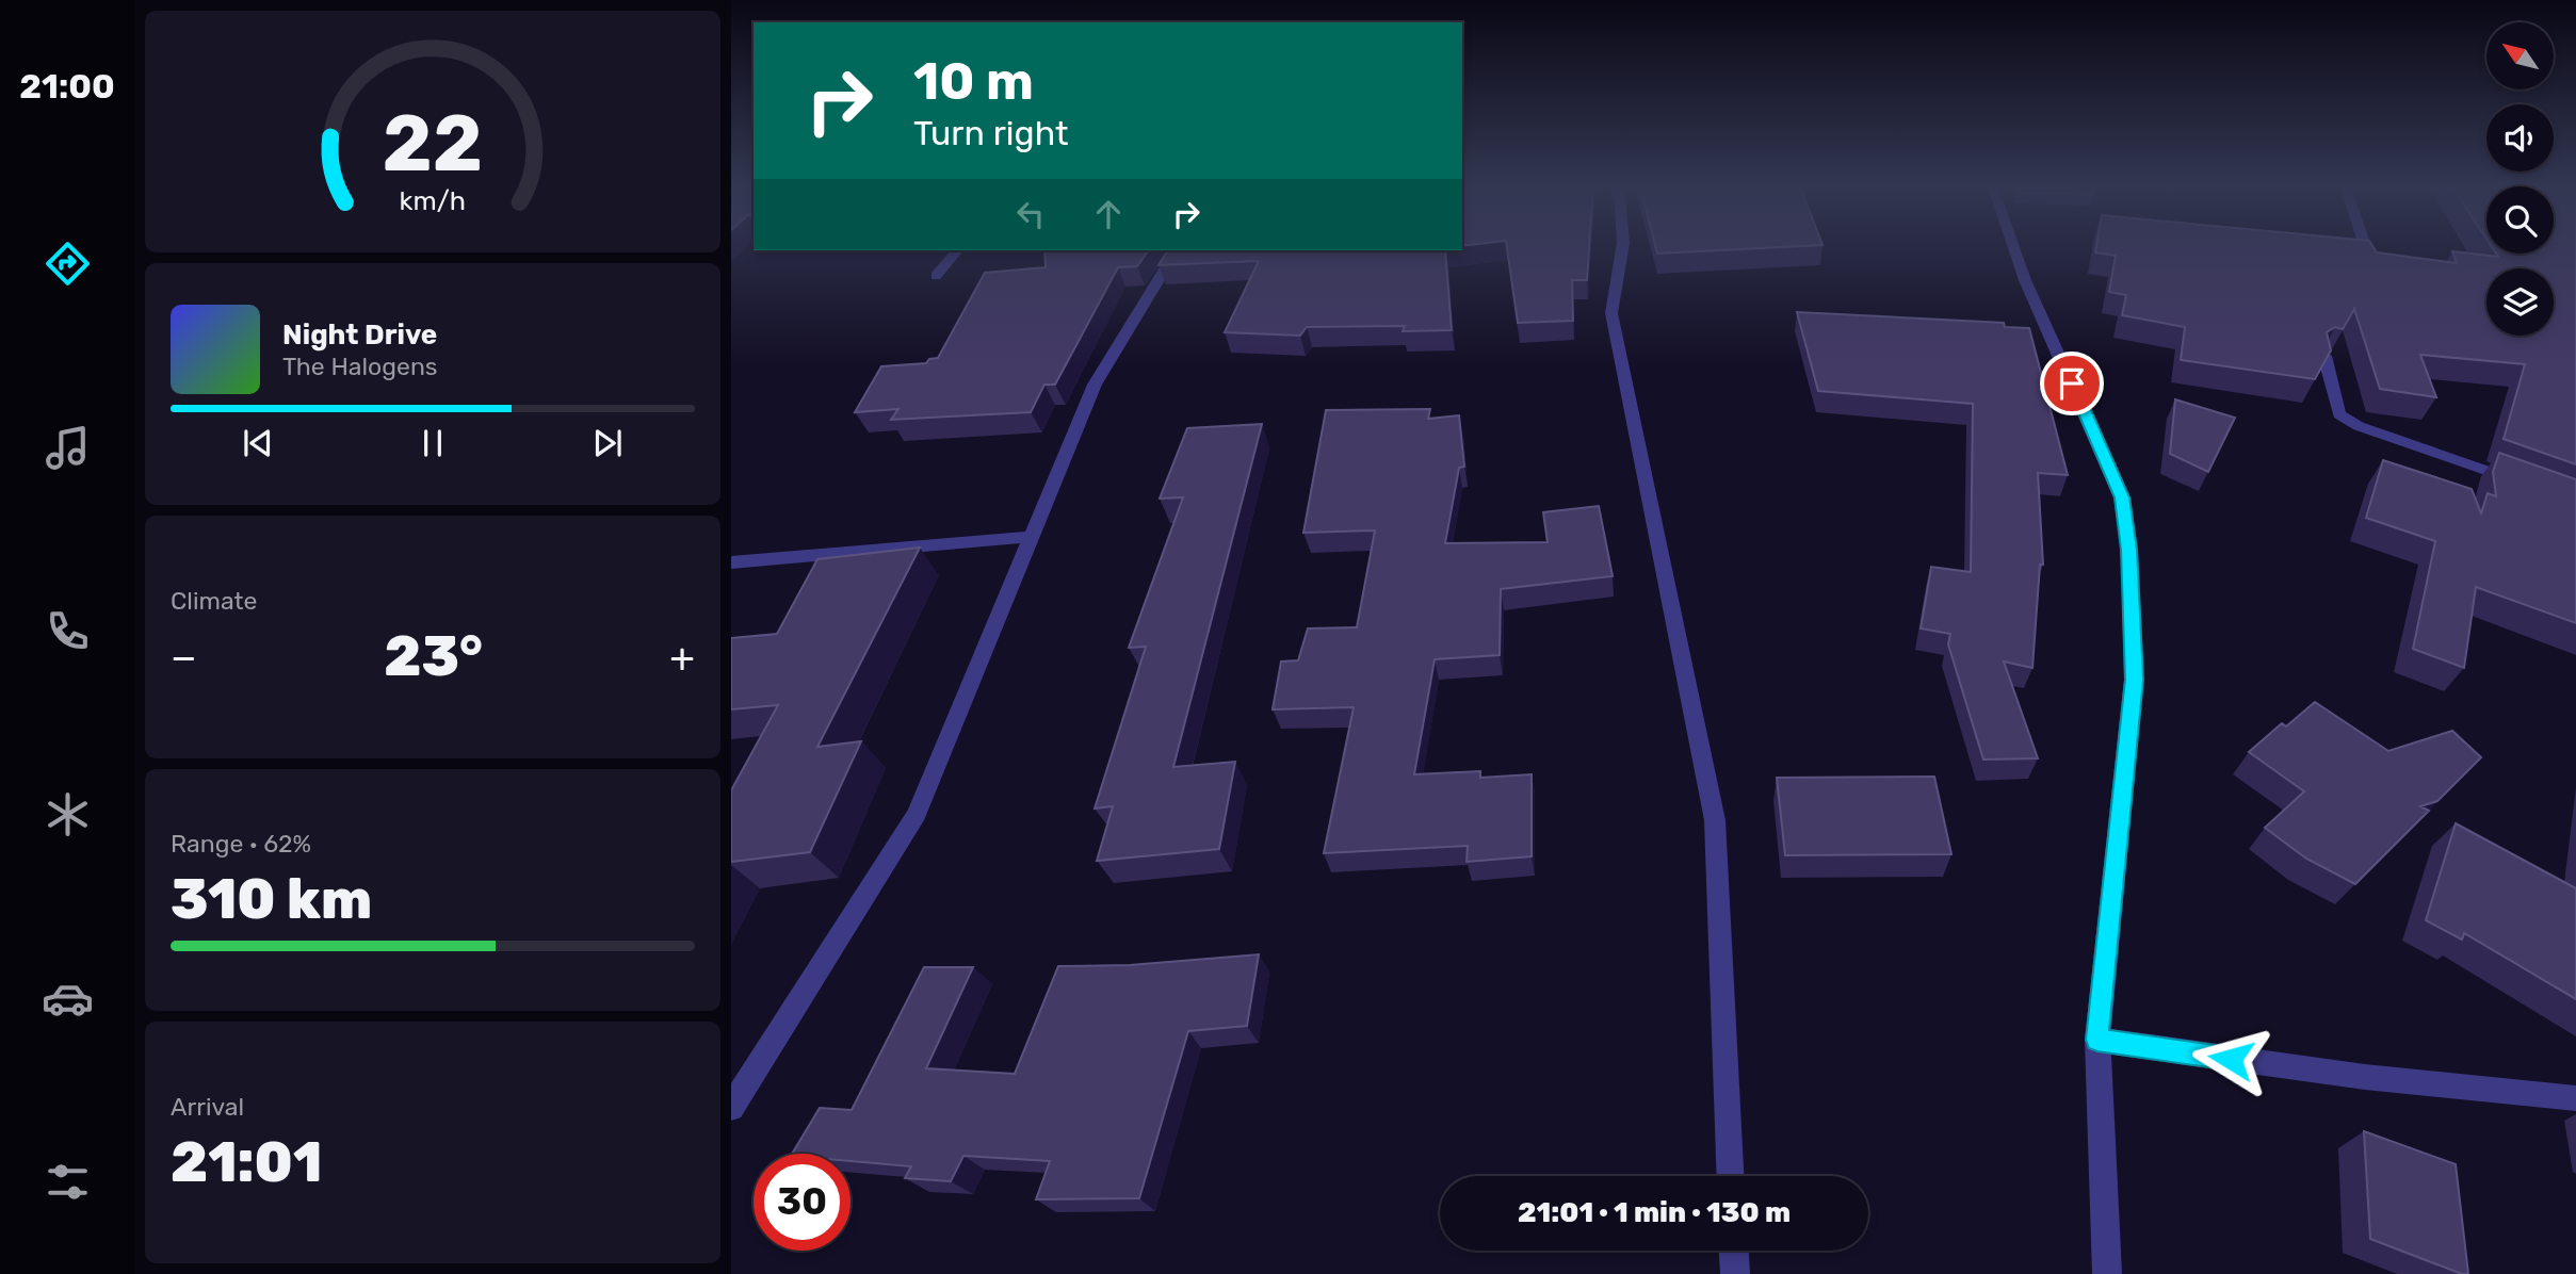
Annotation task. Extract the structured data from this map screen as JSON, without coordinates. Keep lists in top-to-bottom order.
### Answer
{
  "north": "top left",
  "page": {
    "tabs": "21:00",
    "turn": ["10 m", "Turn right"],
    "song": ["Night Drive", "The Halogens"],
    "tile": [
      "Climate",
      ["Range · 62%", "310 km"],
      ["Arrival", "21:01"]
    ],
    "heat": ["−", "23°", "+"],
    "limit": "30",
    "trip": "21:01 · 1 min · 130 m",
    "gauge": ["22", "km/h"]
  }
}
